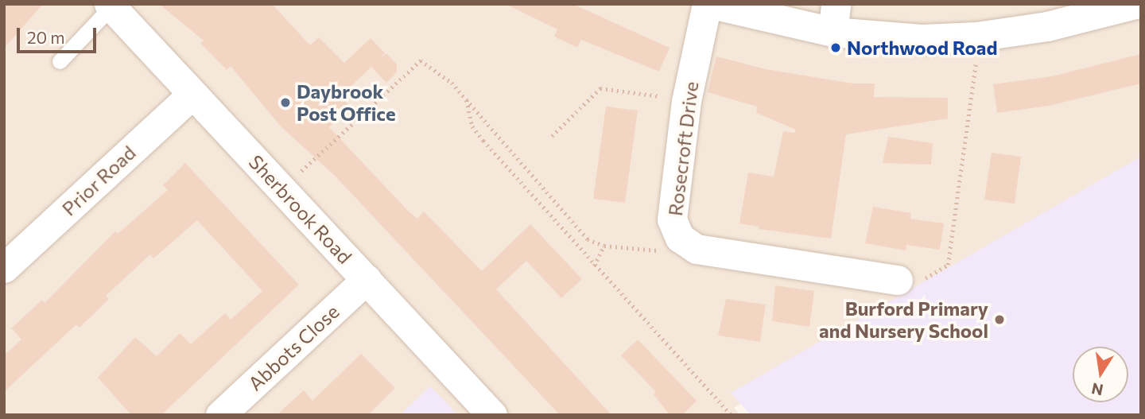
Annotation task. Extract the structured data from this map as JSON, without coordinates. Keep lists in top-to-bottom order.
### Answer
{
  "streets": {
    "street": [
      "Rosecroft Drive",
      "Prior Road",
      "Sherbrook Road",
      "Abbots Close"
    ]
  },
  "crossings": [
    ["Prior Road", "Sherbrook Road"],
    ["Sherbrook Road", "Abbots Close"]
  ],
  "places": ["Northwood Road", "Daybrook Post Office", "Burford Primary and Nursery School"],
  "scale_bar": "20 m",
  "north": "bottom"
}
